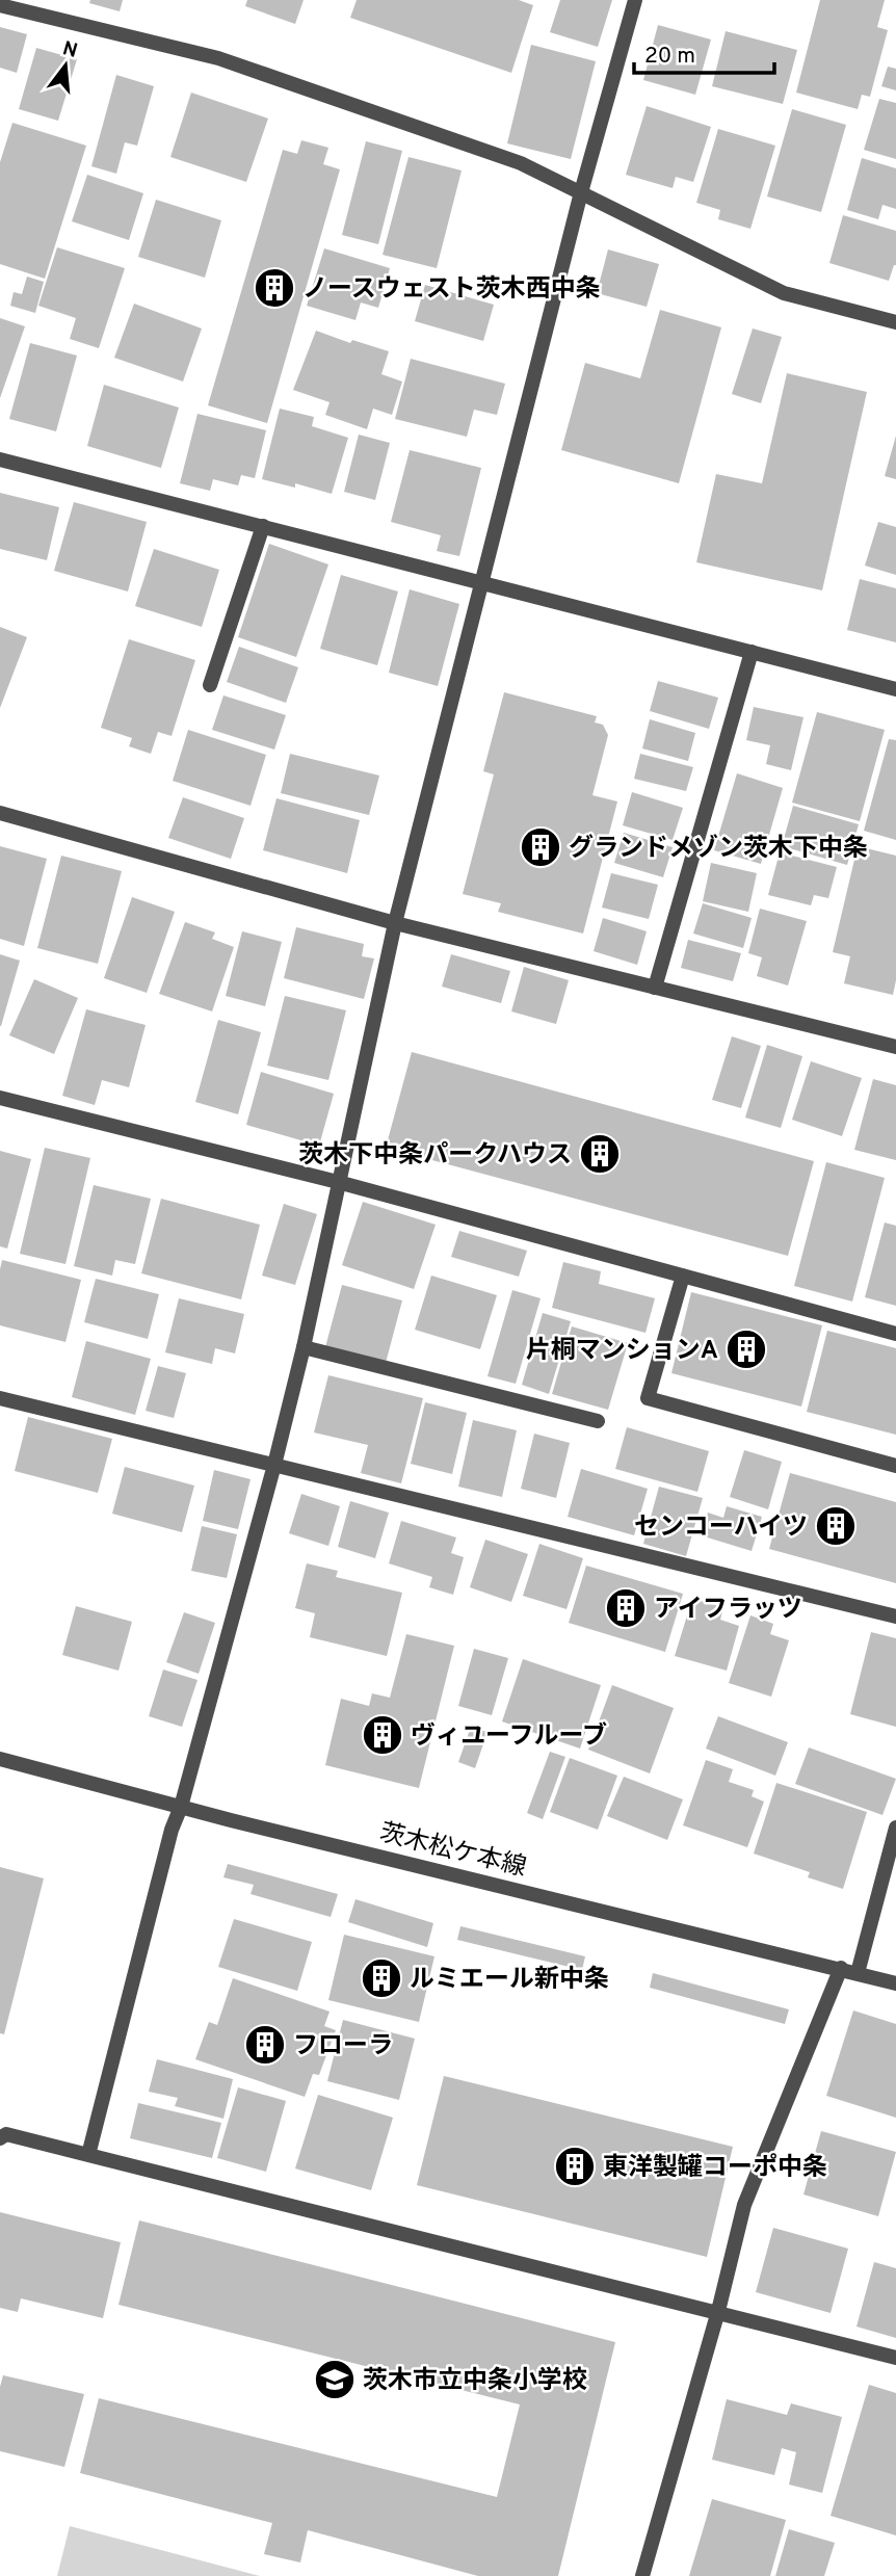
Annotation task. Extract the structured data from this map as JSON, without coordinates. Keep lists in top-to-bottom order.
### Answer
{
  "streets": {
    "street": ["茨木松ケ本線"]
  },
  "places": {
    "building": [
      "ノースウェスト茨木西中条",
      "グランドメゾン茨木下中条",
      "茨木下中条パークハウス",
      "片桐マンションA",
      "センコーハイツ",
      "アイフラッツ",
      "ヴィユーフルーブ",
      "ルミエール新中条",
      "フローラ",
      "東洋製罐コーポ中条"
    ],
    "school or university": ["茨木市立中条小学校"]
  },
  "scale_bar": "20 m",
  "north": "top"
}
